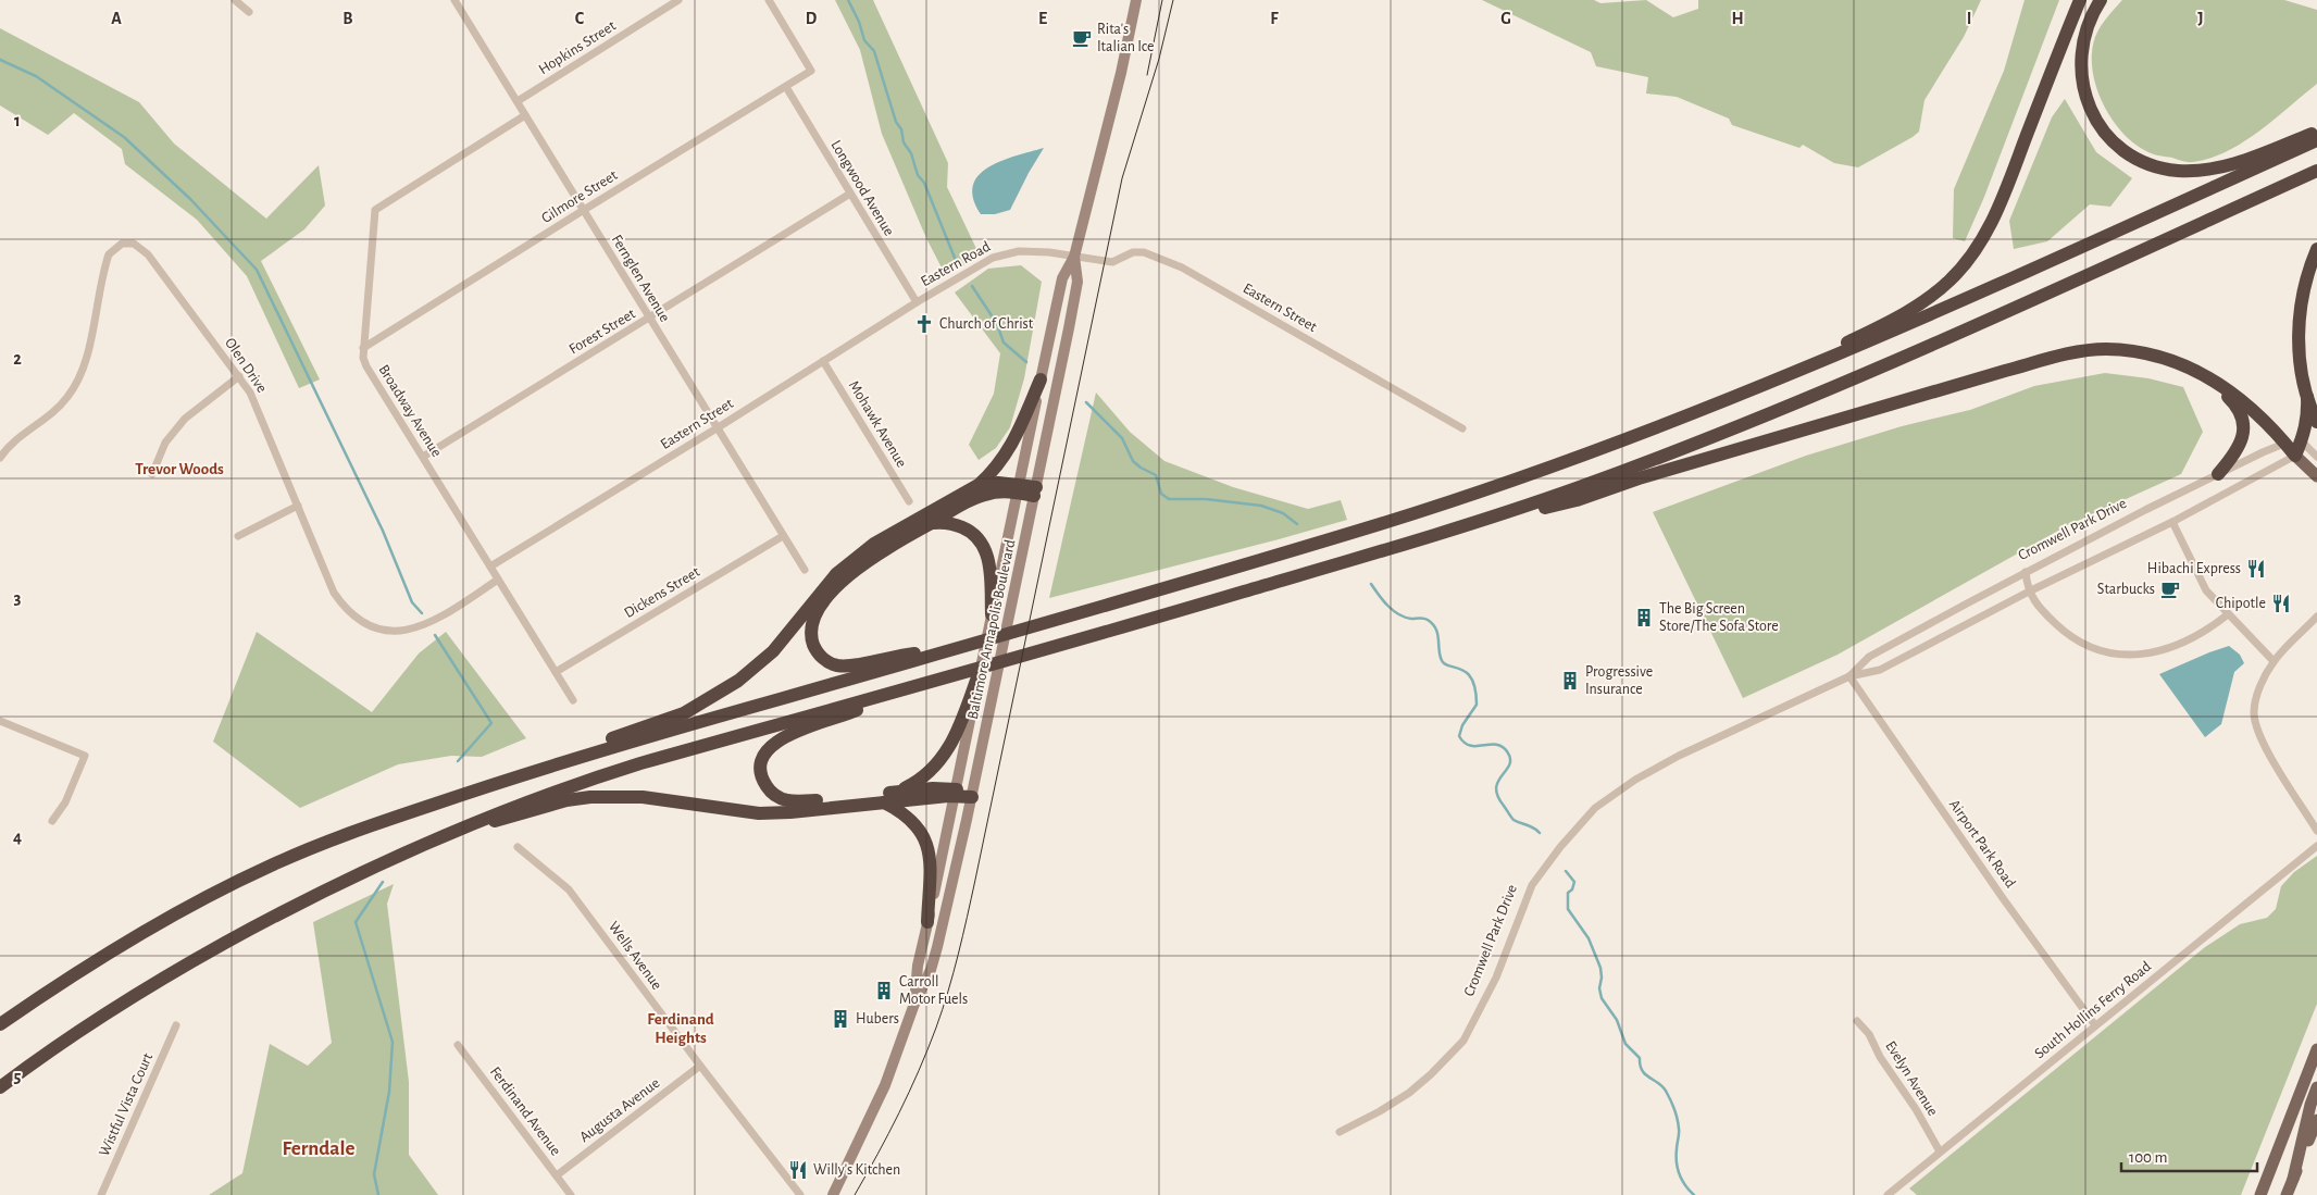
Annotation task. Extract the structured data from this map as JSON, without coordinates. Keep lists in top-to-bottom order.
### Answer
{
  "streets": {
    "main road": ["Baltimore Annapolis Boulevard"],
    "street": [
      "Hopkins Street",
      "Longwood Avenue",
      "Gilmore Street",
      "Eastern Road",
      "Fernglen Avenue",
      "Eastern Street",
      "Forest Street",
      "Olen Drive",
      "Broadway Avenue",
      "Mohawk Avenue",
      "Cromwell Park Drive",
      "Dickens Street",
      "Airport Park Road",
      "Wells Avenue",
      "South Hollins Ferry Road",
      "Evelyn Avenue",
      "Wistful Vista Court",
      "Augusta Avenue",
      "Ferdinand Avenue"
    ]
  },
  "crossings": [
    ["Hopkins Street", "Fernglen Avenue"],
    ["Longwood Avenue", "Gilmore Street"],
    ["Longwood Avenue", "Eastern Road"],
    ["Longwood Avenue", "Eastern Street"],
    ["Longwood Avenue", "Forest Street"],
    ["Gilmore Street", "Fernglen Avenue"],
    ["Gilmore Street", "Broadway Avenue"],
    ["Eastern Road", "Eastern Street"],
    ["Eastern Road", "Baltimore Annapolis Boulevard"],
    ["Fernglen Avenue", "Eastern Street"],
    ["Fernglen Avenue", "Forest Street"],
    ["Fernglen Avenue", "Broadway Avenue"],
    ["Fernglen Avenue", "Dickens Street"],
    ["Eastern Street", "Broadway Avenue"],
    ["Eastern Street", "Mohawk Avenue"],
    ["Eastern Street", "Baltimore Annapolis Boulevard"],
    ["Forest Street", "Broadway Avenue"],
    ["Olen Drive", "Broadway Avenue"],
    ["Broadway Avenue", "Dickens Street"],
    ["Cromwell Park Drive", "Airport Park Road"],
    ["Airport Park Road", "South Hollins Ferry Road"],
    ["Wells Avenue", "Augusta Avenue"],
    ["South Hollins Ferry Road", "Evelyn Avenue"],
    ["Augusta Avenue", "Ferdinand Avenue"]
  ],
  "districts": ["Trevor Woods", "Ferdinand Heights", "Ferndale"],
  "places": {
    "cafe": ["Rita's Italian Ice", "Starbucks"],
    "church": ["Church of Christ"],
    "restaurant": ["Hibachi Express", "Chipotle", "Willy's Kitchen"],
    "building": [
      "The Big Screen Store/The Sofa Store",
      "Progressive Insurance",
      "Carroll Motor Fuels",
      "Hubers"
    ]
  },
  "scale_bar": "100 m",
  "grid": {
    "columns": [
      "A",
      "B",
      "C",
      "D",
      "E",
      "F",
      "G",
      "H",
      "I",
      "J"
    ],
    "rows": [
      "1",
      "2",
      "3",
      "4",
      "5"
    ]
  }
}
